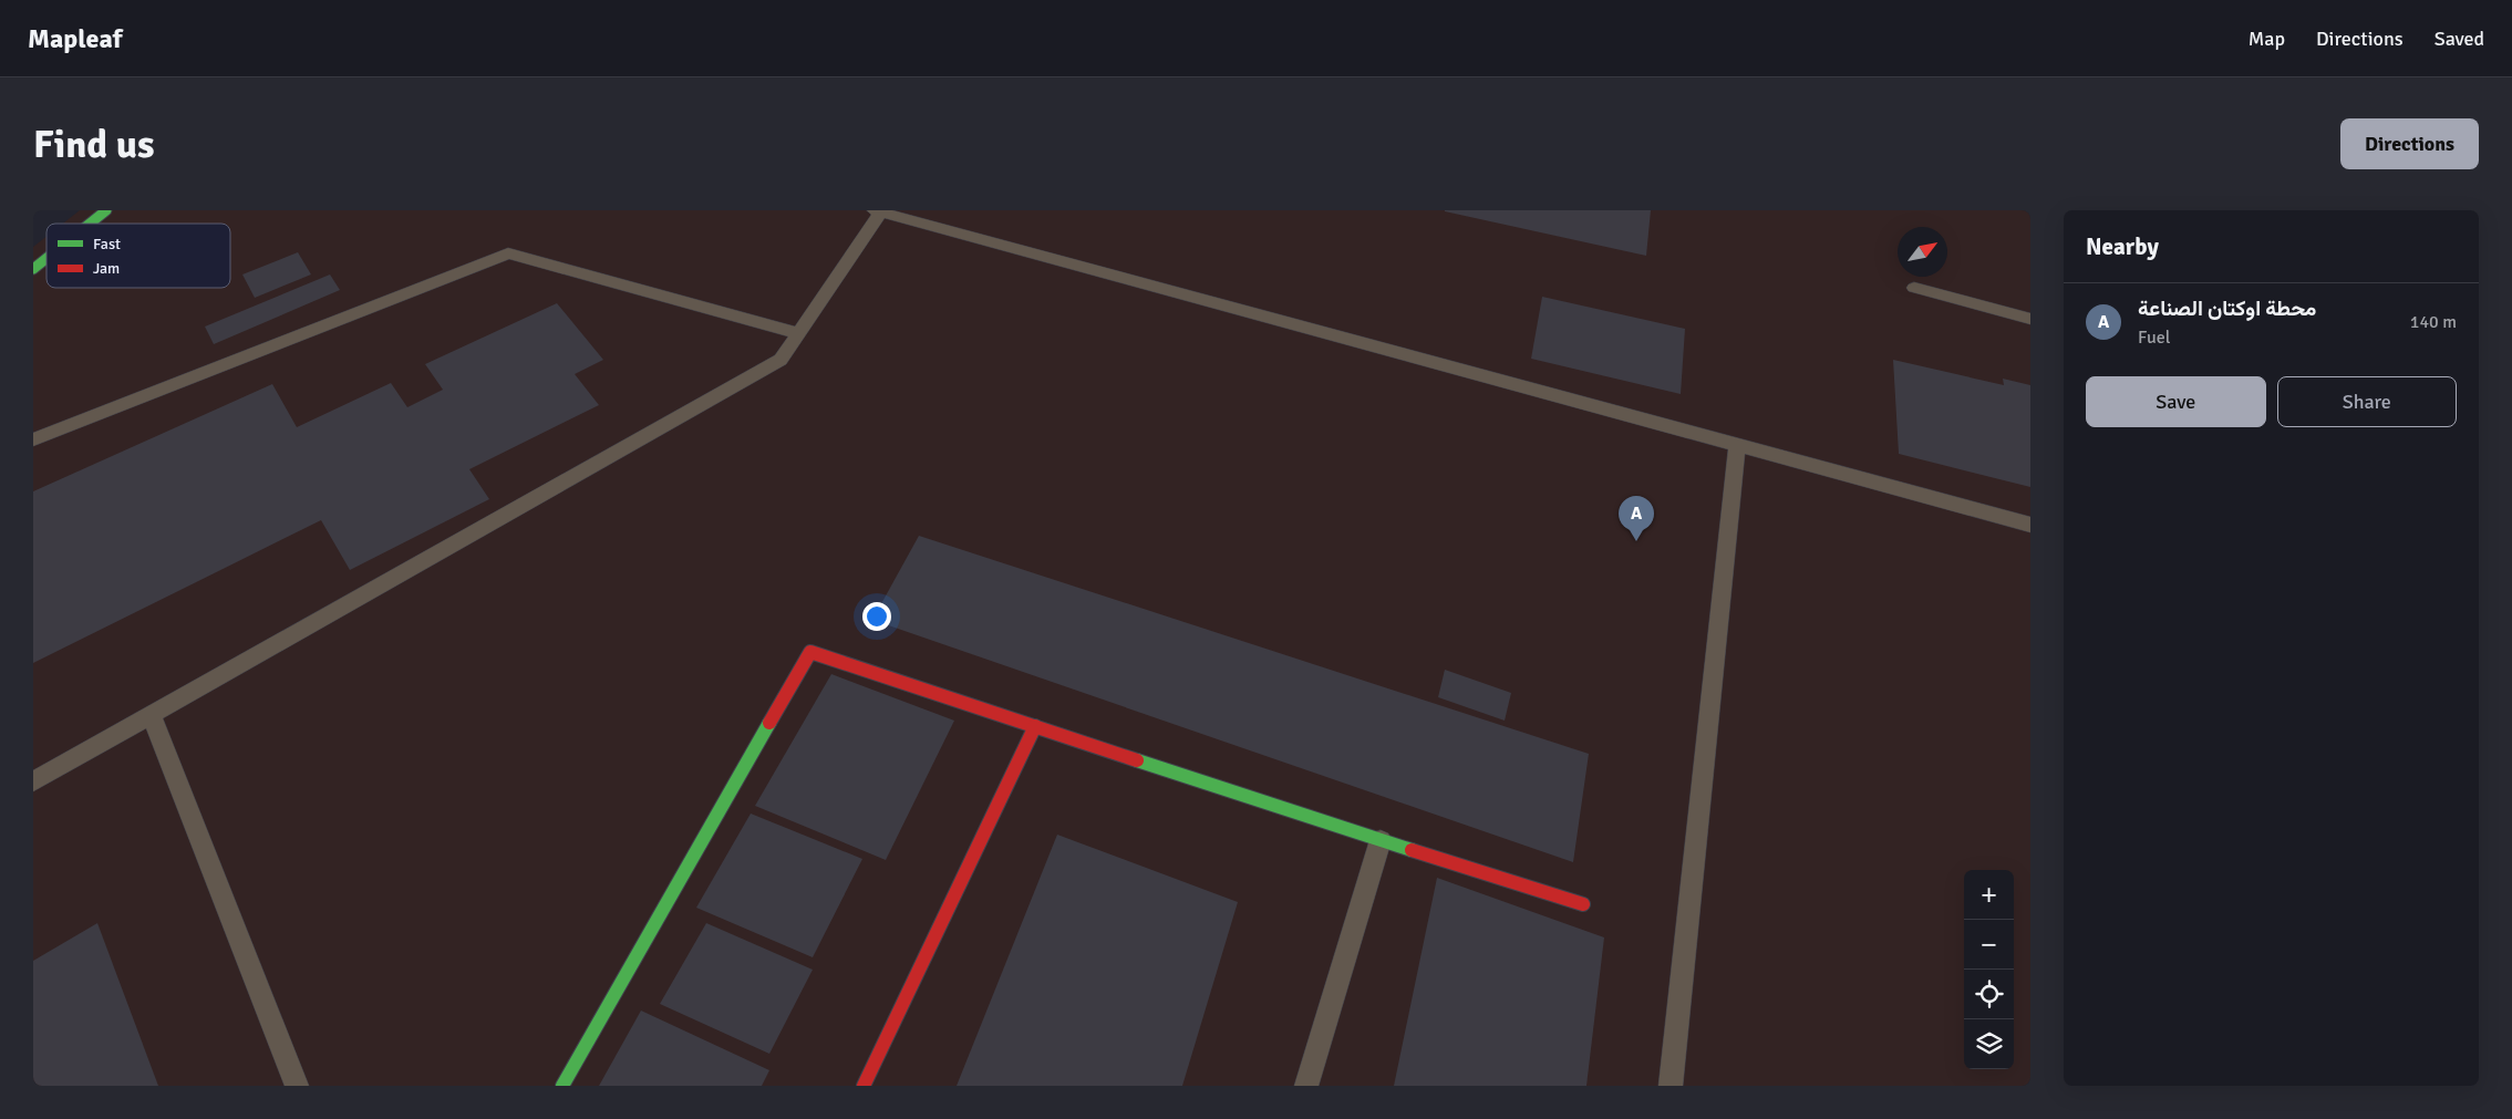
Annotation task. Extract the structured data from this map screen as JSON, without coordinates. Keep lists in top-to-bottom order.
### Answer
{
  "legend": ["Fast", "Jam"],
  "north": "top right",
  "page": {
    "header": "Mapleaf",
    "nav": ["Map", "Directions", "Saved"],
    "buttons": [
      "Directions",
      ["Save", "Share"]
    ],
    "title": "Find us",
    "heading": "Nearby",
    "list": [
      {
        "mark": "A",
        "name": "محطة اوكتان الصناعة",
        "note": "Fuel",
        "value": "140 m"
      }
    ],
    "pins": "A",
    "map_buttons": ["+", "−"]
  }
}
